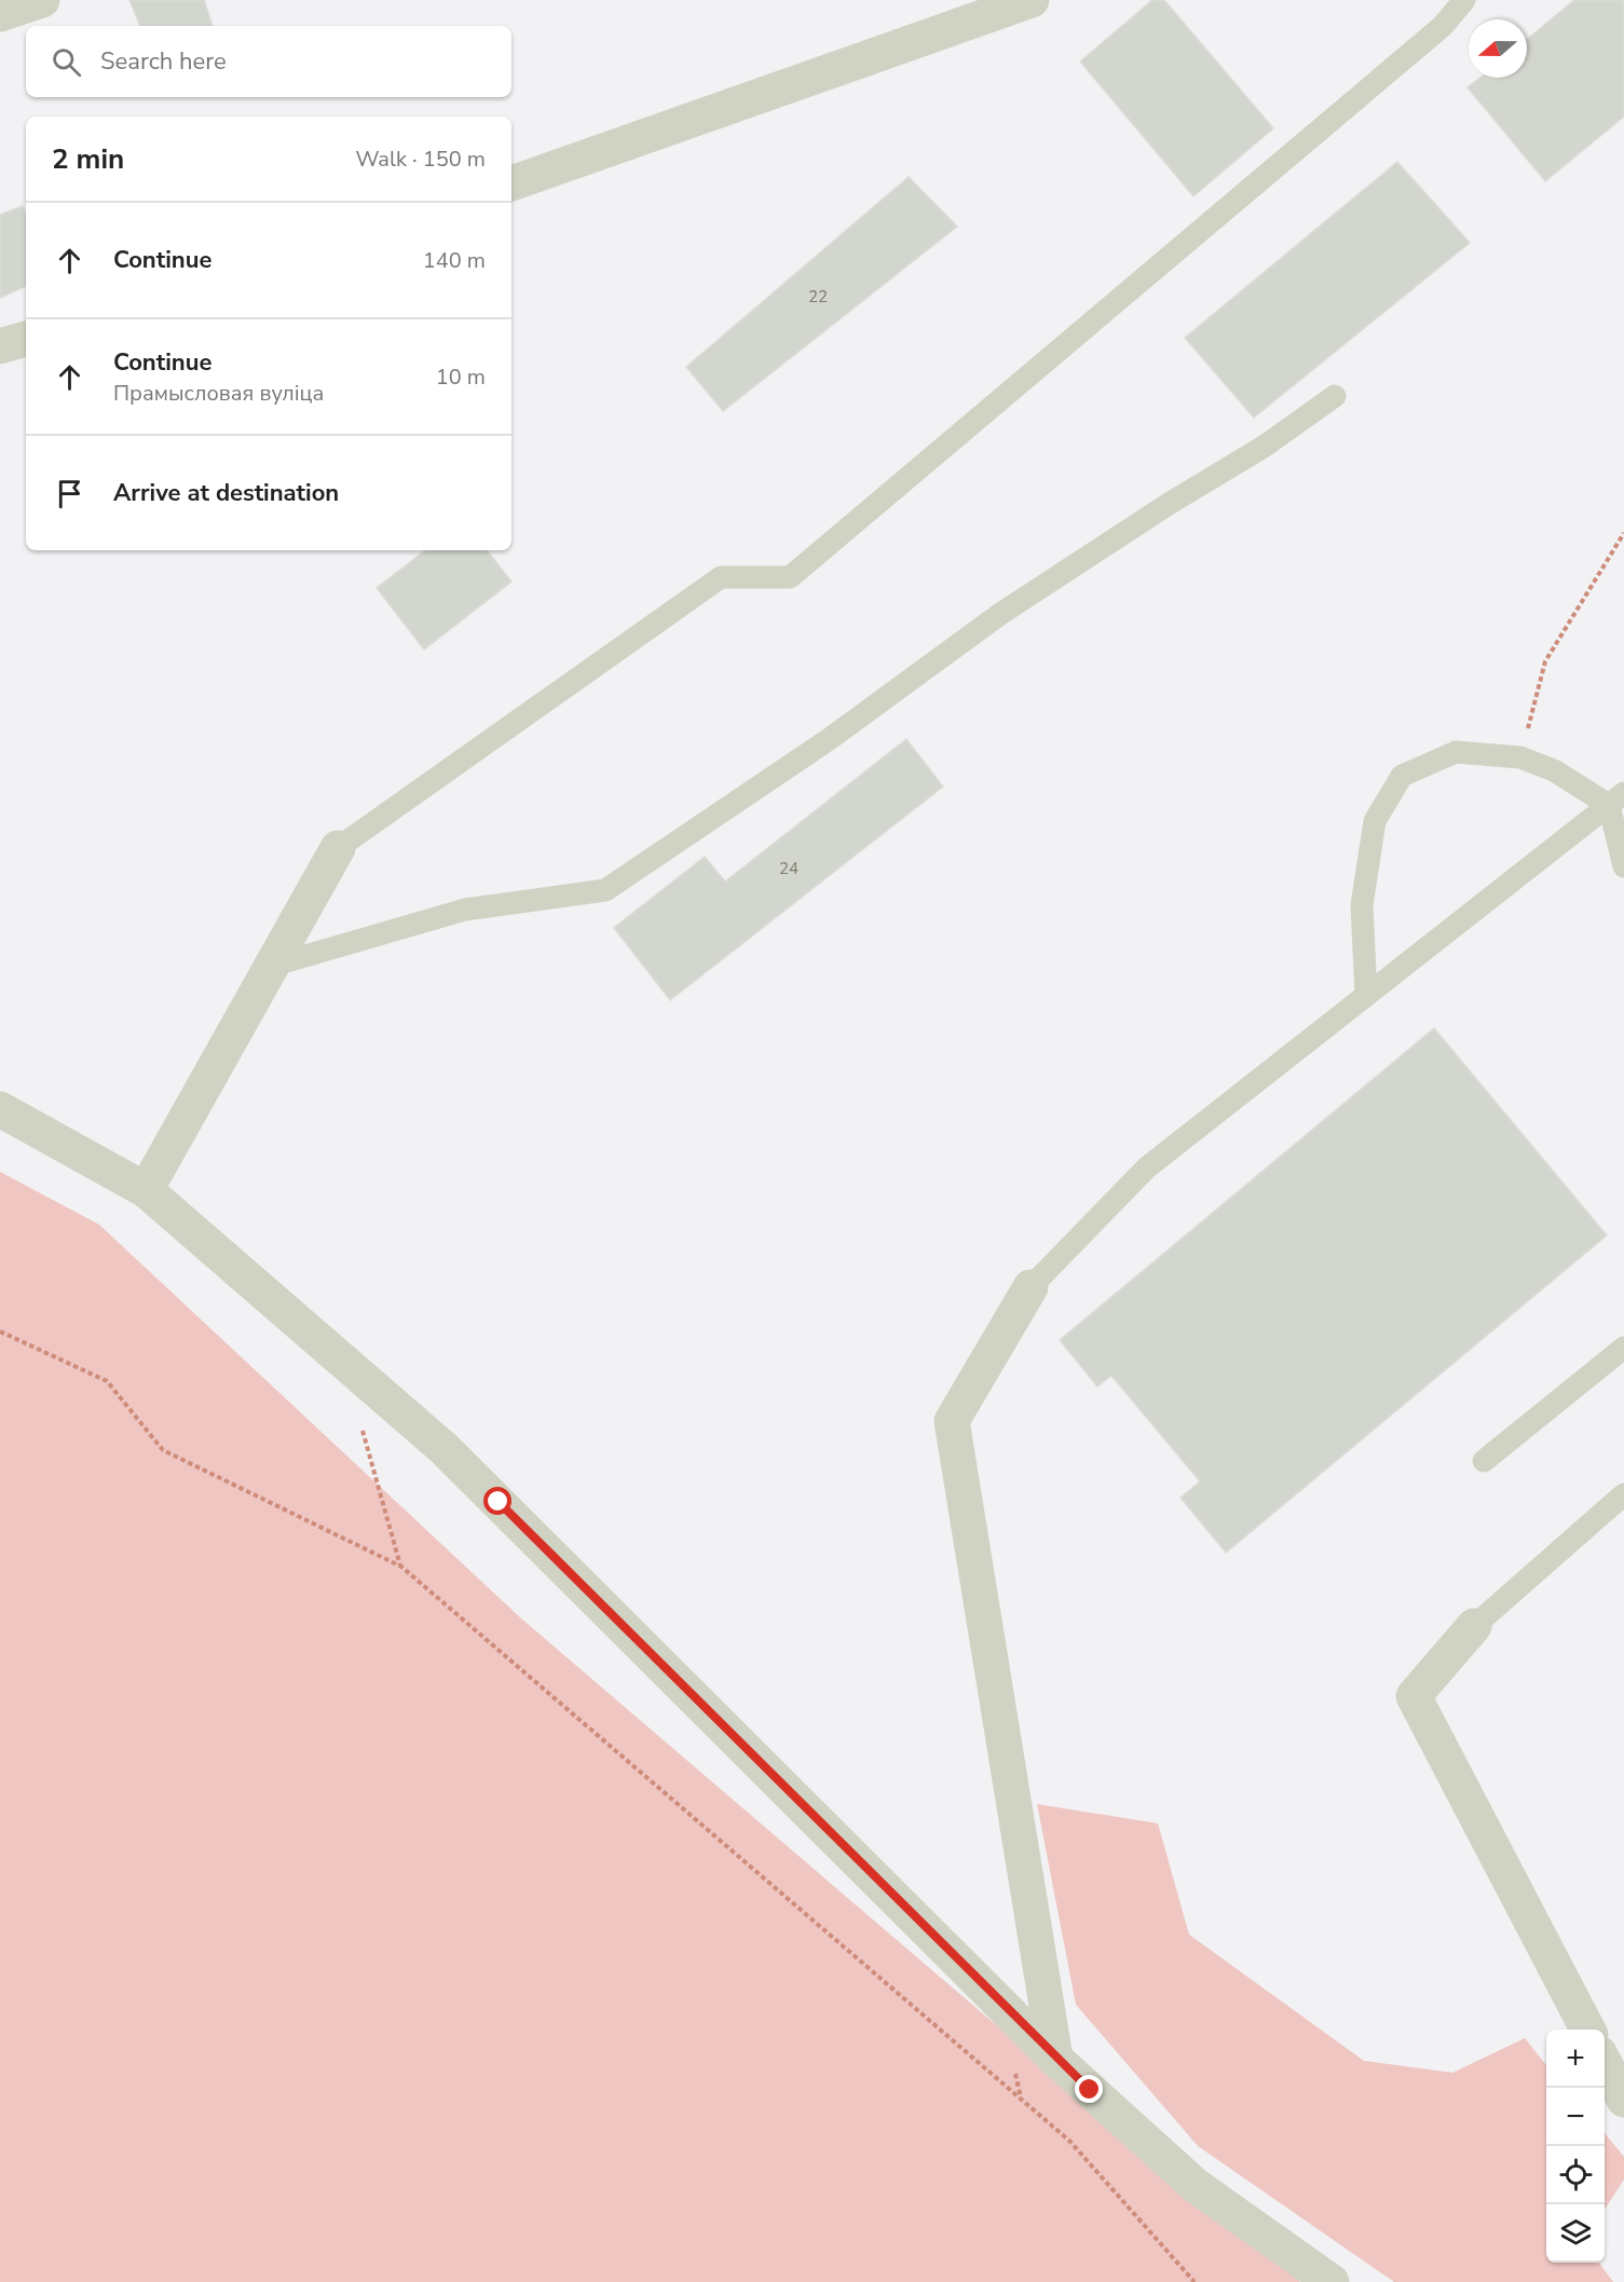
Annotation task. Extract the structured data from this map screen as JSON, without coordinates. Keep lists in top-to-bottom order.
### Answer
{
  "house_numbers": ["22", "24"],
  "north": "left",
  "page": {
    "search": "Search here",
    "heading": ["2 min", "Walk · 150 m"],
    "list": [
      ["Continue", "140 m"],
      ["Continue", "Прамысловая вуліца", "10 m"],
      "Arrive at destination"
    ],
    "map_buttons": ["+", "−"]
  }
}
